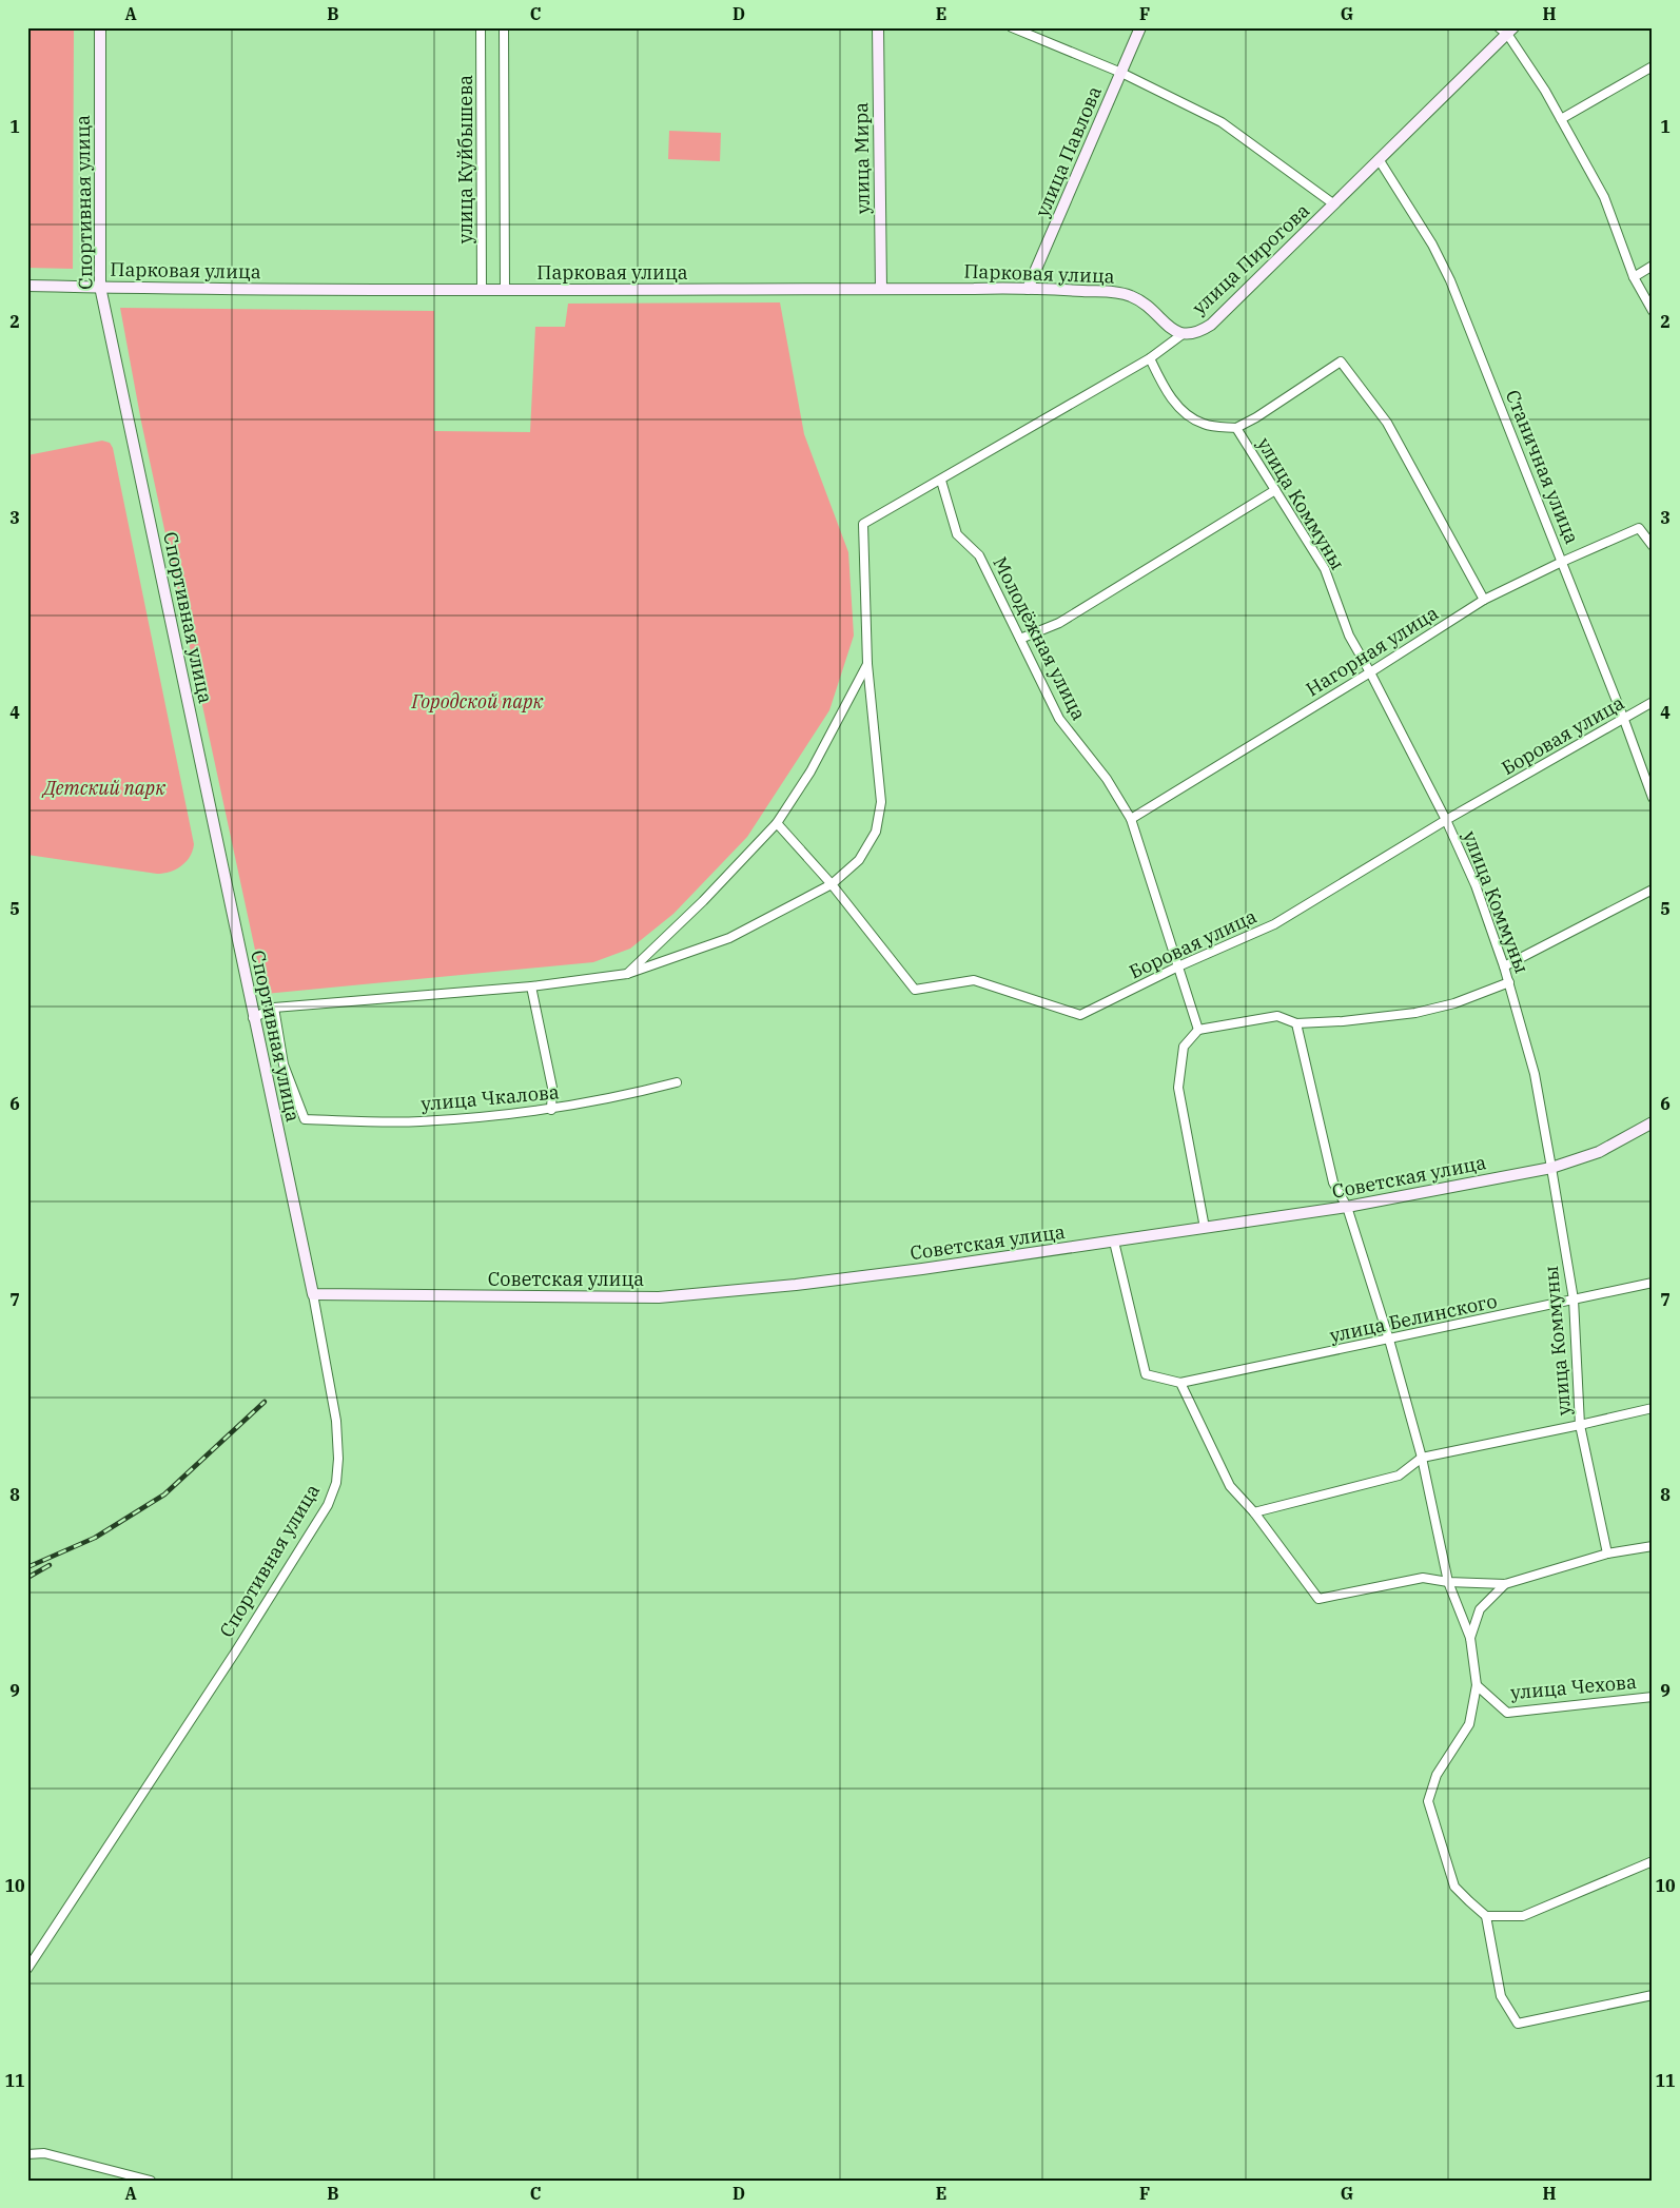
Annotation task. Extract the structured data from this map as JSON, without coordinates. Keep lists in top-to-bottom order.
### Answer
{
  "streets": {
    "street": [
      "улица Павлова",
      "улица Мира",
      "улица Куйбышева",
      "Спортивная улица",
      "улица Пирогова",
      "Парковая улица",
      "Станичная улица",
      "улица Коммуны",
      "Молодёжная улица",
      "Нагорная улица",
      "Боровая улица",
      "улица Чкалова",
      "Советская улица",
      "улица Белинского",
      "улица Чехова"
    ]
  },
  "crossings": [
    ["улица Павлова", "Парковая улица"],
    ["улица Мира", "Парковая улица"],
    ["улица Куйбышева", "Парковая улица"],
    ["Спортивная улица", "Парковая улица"],
    ["Спортивная улица", "Советская улица"],
    ["улица Пирогова", "Парковая улица"],
    ["улица Пирогова", "Станичная улица"],
    ["улица Пирогова", "улица Коммуны"],
    ["улица Пирогова", "Молодёжная улица"],
    ["Станичная улица", "Нагорная улица"],
    ["Станичная улица", "Боровая улица"],
    ["улица Коммуны", "Нагорная улица"],
    ["улица Коммуны", "Боровая улица"],
    ["улица Коммуны", "Советская улица"],
    ["улица Коммуны", "улица Белинского"],
    ["Молодёжная улица", "Нагорная улица"],
    ["Молодёжная улица", "Боровая улица"]
  ],
  "parks": ["Городской парк", "Детский парк"],
  "grid": {
    "columns": [
      "A",
      "B",
      "C",
      "D",
      "E",
      "F",
      "G",
      "H"
    ],
    "rows": [
      "1",
      "2",
      "3",
      "4",
      "5",
      "6",
      "7",
      "8",
      "9",
      "10",
      "11"
    ]
  }
}
